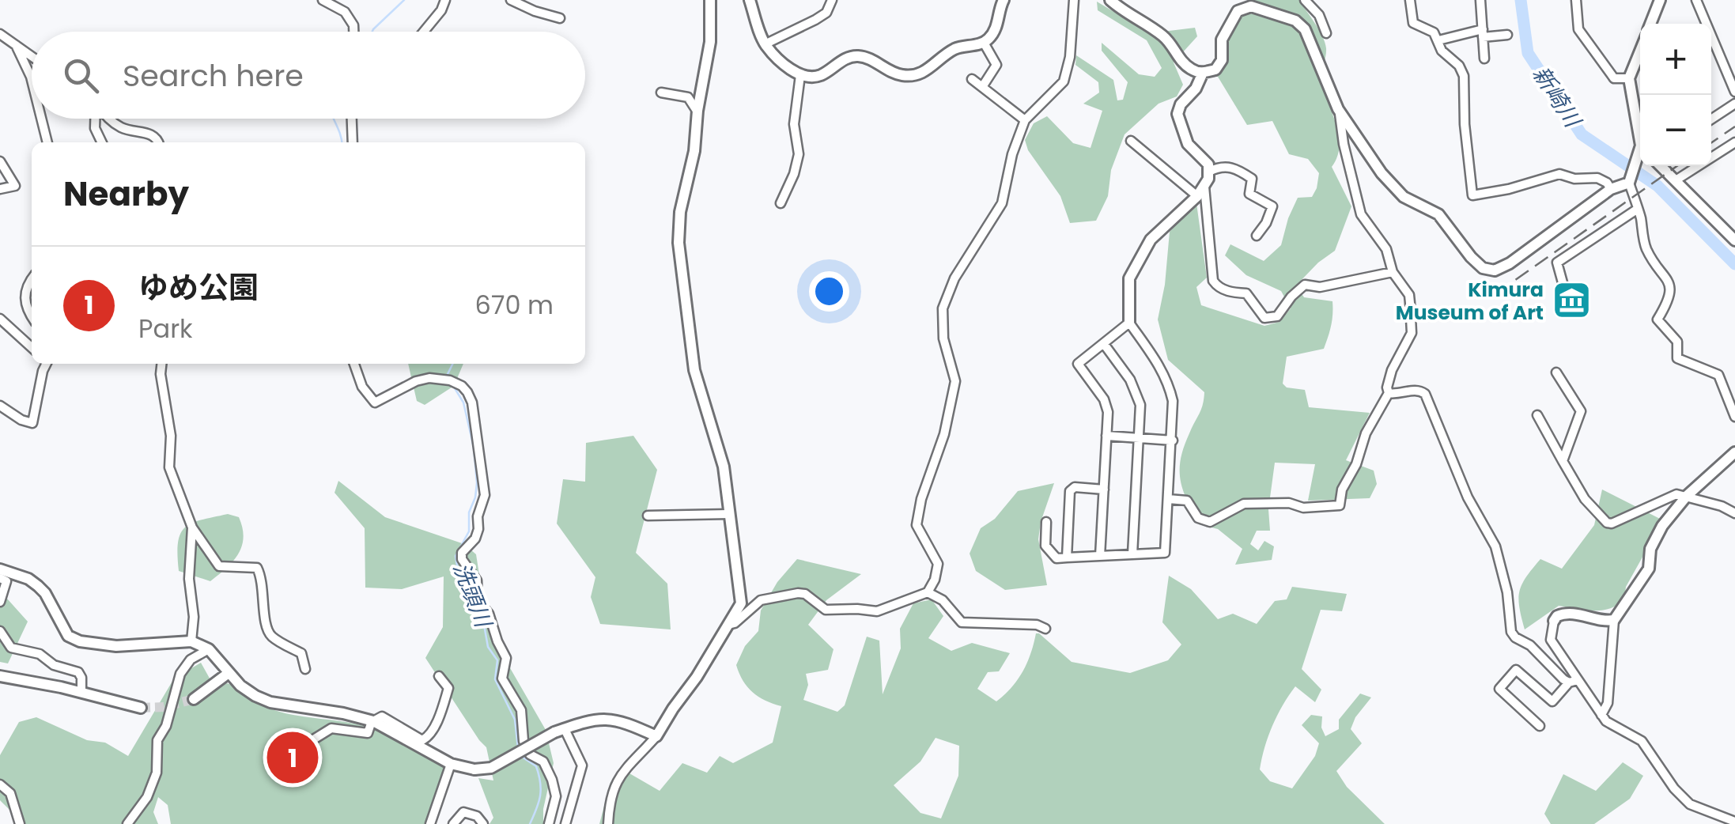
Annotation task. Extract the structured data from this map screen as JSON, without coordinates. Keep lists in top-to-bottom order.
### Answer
{
  "water": ["新崎川", "洗頭川"],
  "places": {
    "museum": ["Kimura Museum of Art"]
  },
  "page": {
    "map_buttons": ["+", "−"],
    "search": "Search here",
    "heading": "Nearby",
    "list": [
      {
        "mark": "1",
        "name": "ゆめ公園",
        "note": "Park",
        "value": "670 m"
      }
    ],
    "pins": "1"
  }
}
